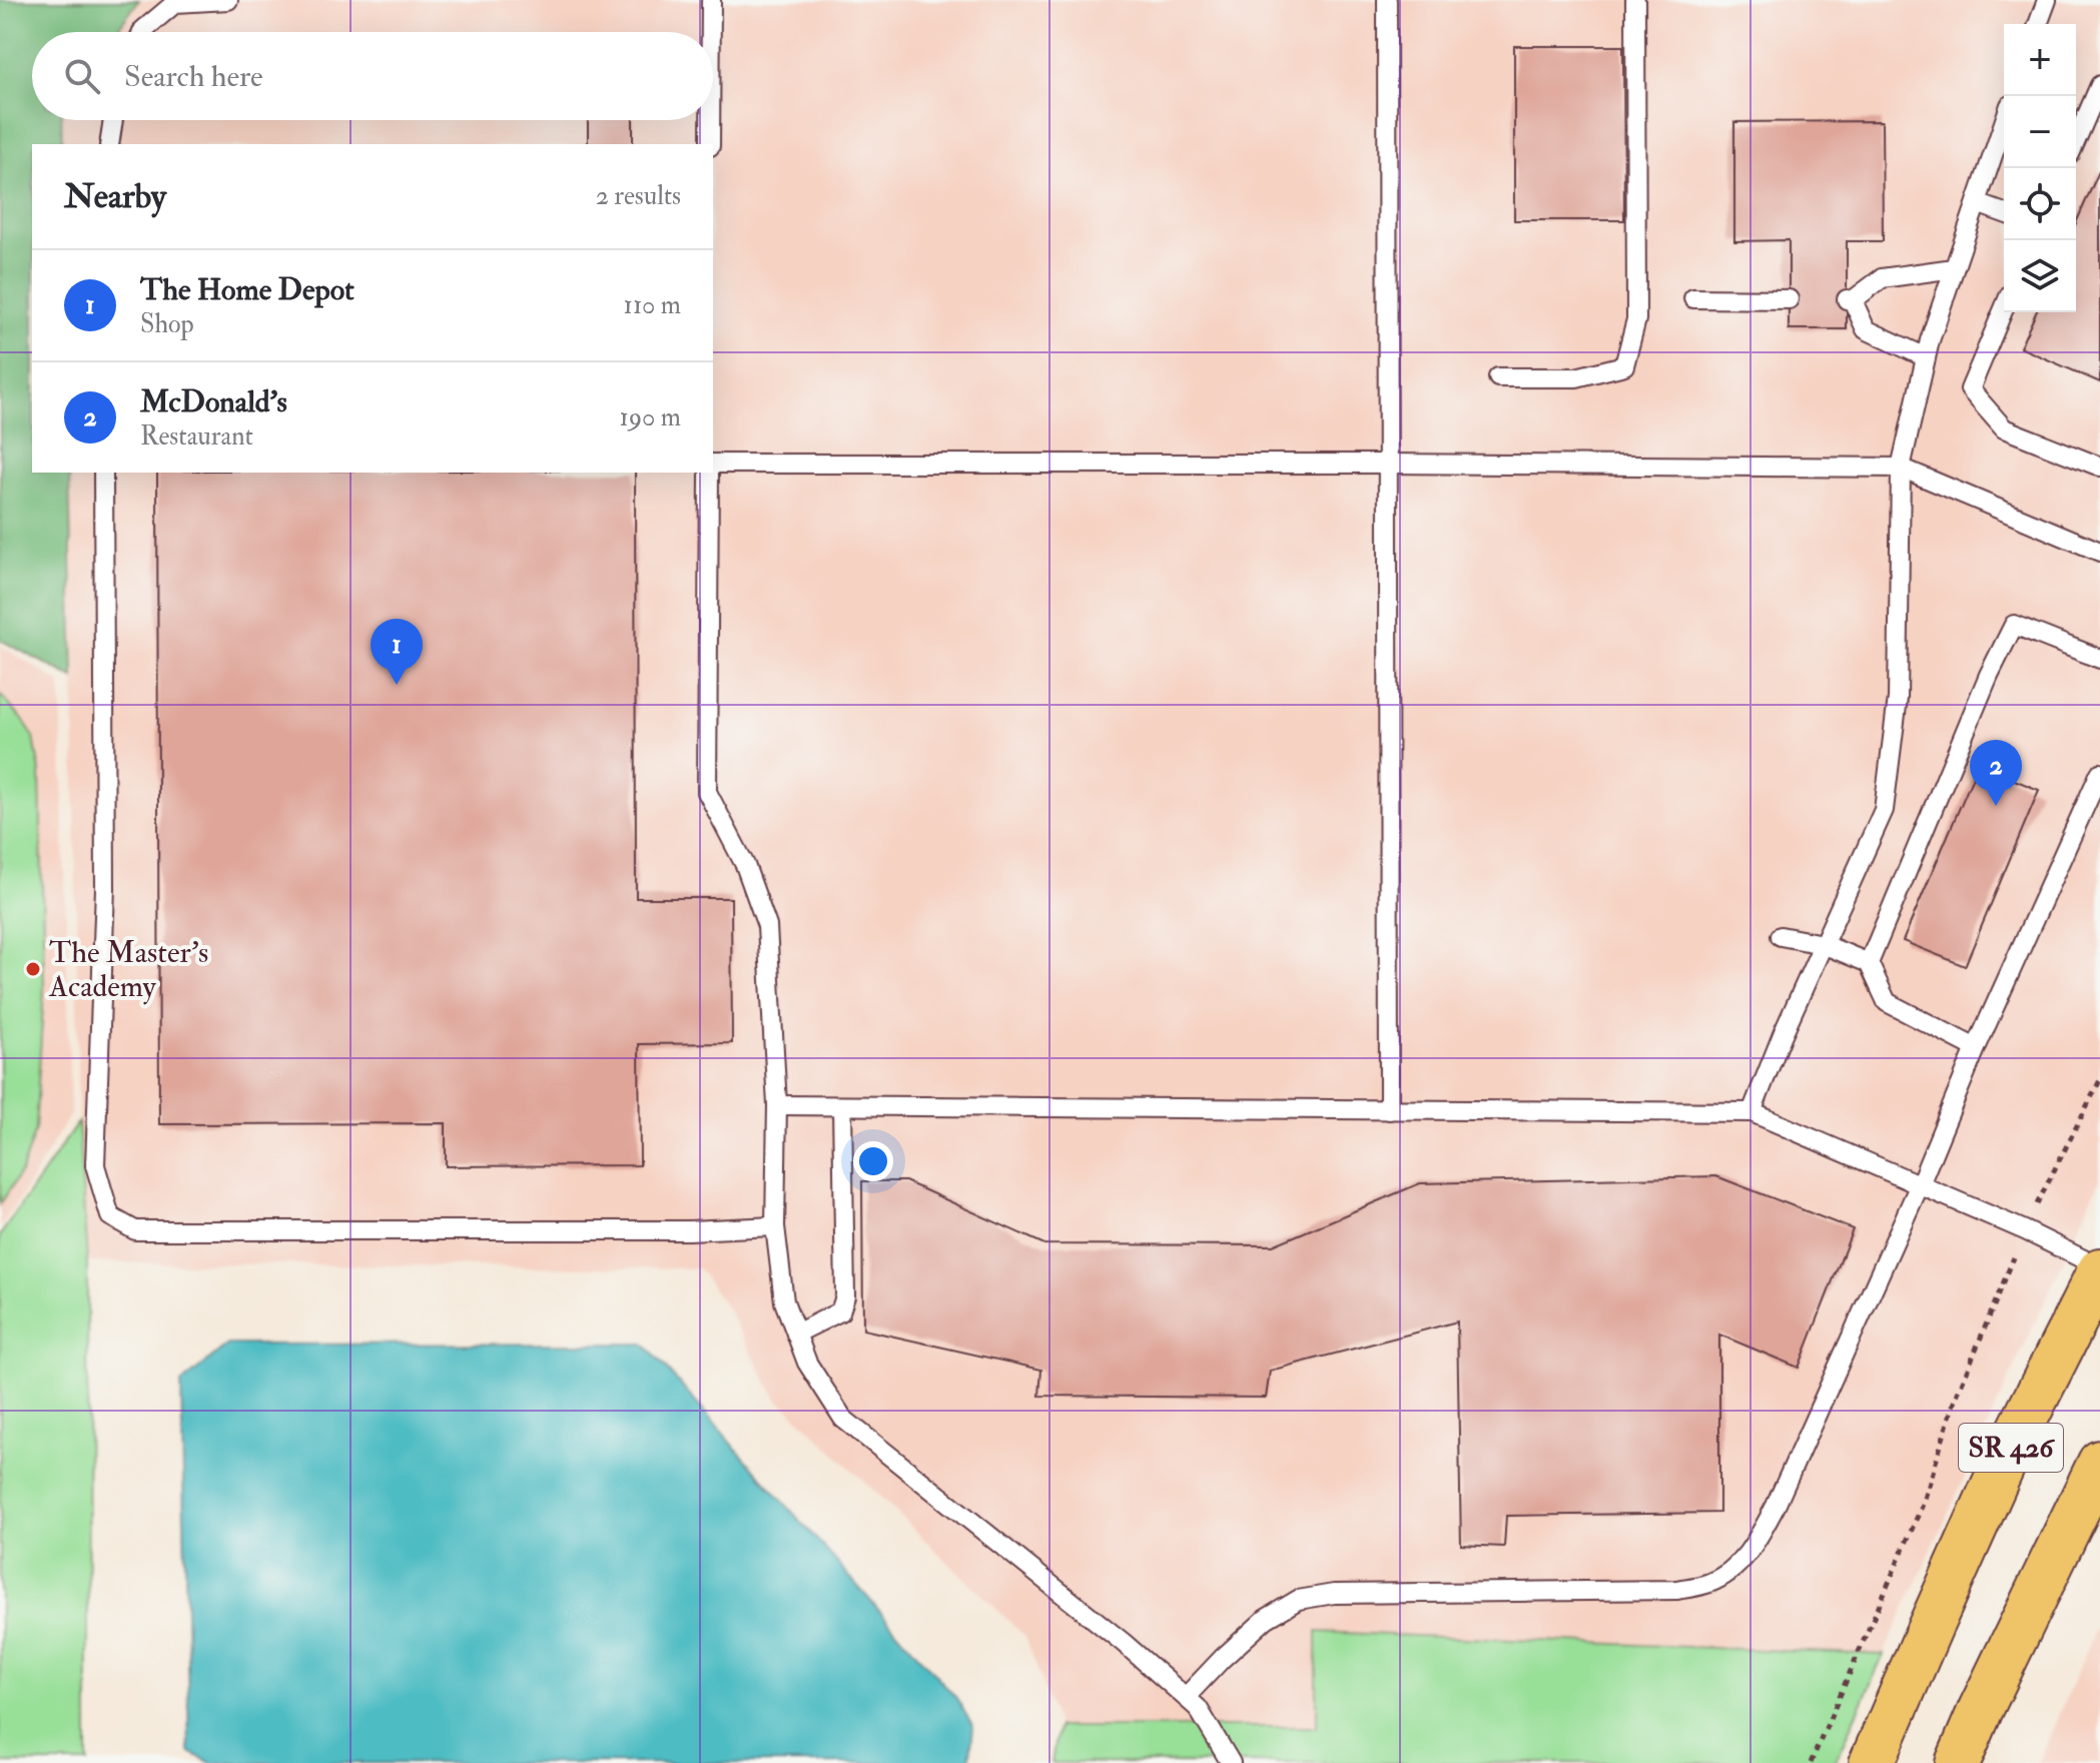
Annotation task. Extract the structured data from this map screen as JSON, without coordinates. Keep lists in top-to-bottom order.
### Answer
{
  "streets": {
    "main road": ["SR 426"]
  },
  "places": ["The Master's Academy"],
  "page": {
    "map_buttons": ["+", "−"],
    "search": "Search here",
    "heading": ["Nearby", "2 results"],
    "list": [
      {
        "mark": "1",
        "name": "The Home Depot",
        "note": "Shop",
        "value": "110 m"
      },
      {
        "mark": "2",
        "name": "McDonald's",
        "note": "Restaurant",
        "value": "190 m"
      }
    ],
    "pins": ["1", "2"]
  }
}
